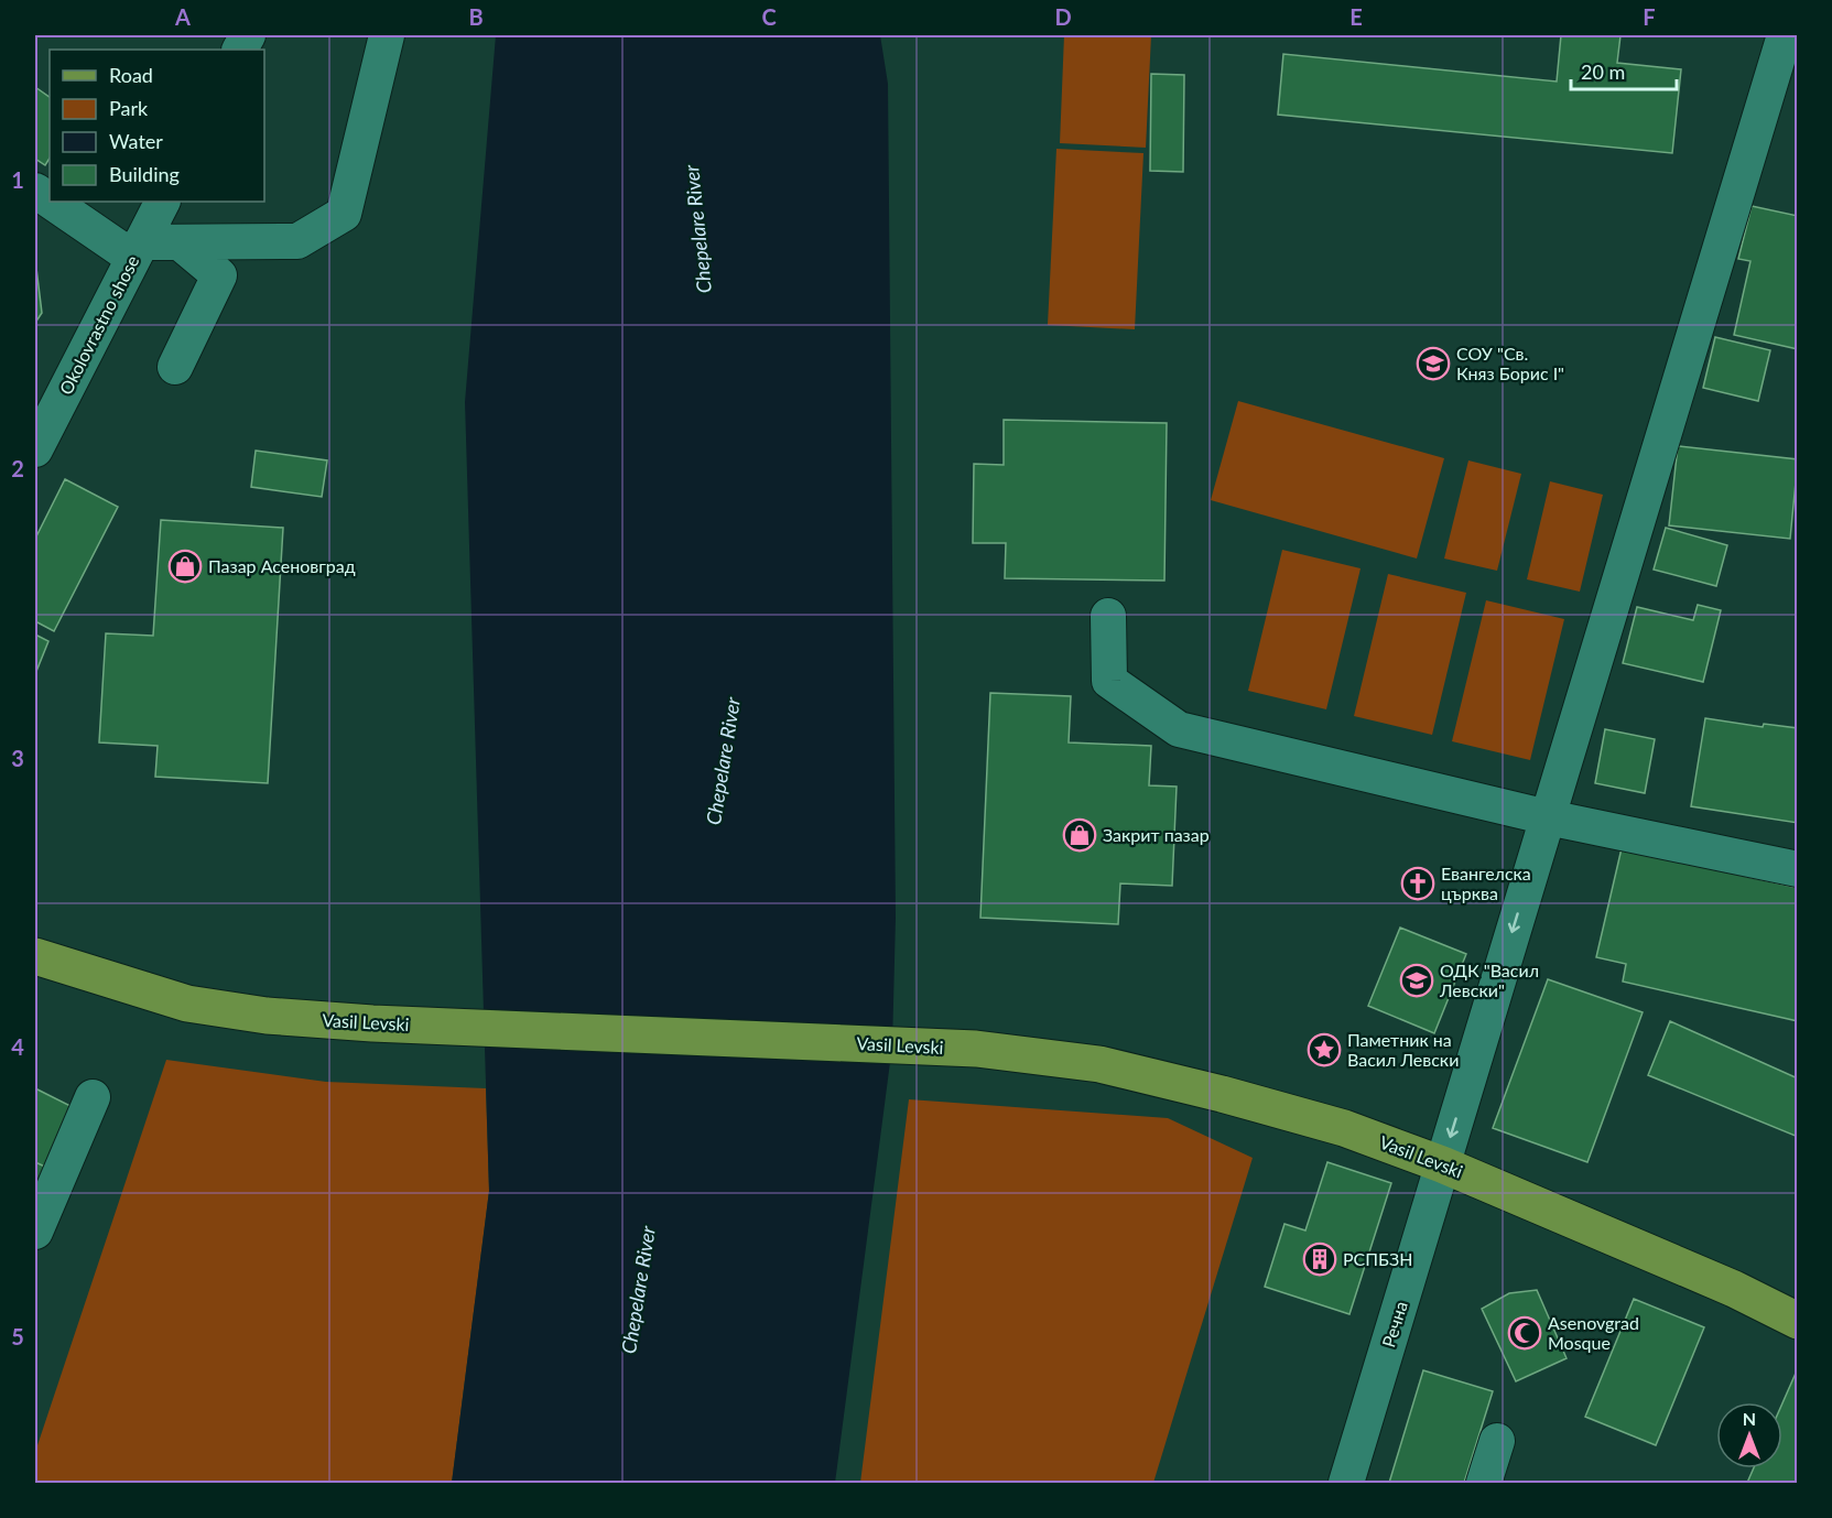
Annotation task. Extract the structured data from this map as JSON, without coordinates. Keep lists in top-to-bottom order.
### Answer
{
  "streets": {
    "main road": ["Vasil Levski"],
    "street": ["Okolovrastno shose", "Речна"]
  },
  "crossings": [
    ["Vasil Levski", "Речна"]
  ],
  "water": ["Chepelare River"],
  "places": {
    "school or university": ["СОУ \"Св. Княз Борис I\"", "ОДК \"Васил Левски\""],
    "shop": ["Пазар Асеновград", "Закрит пазар"],
    "church": ["Евангелска църква"],
    "place": ["Паметник на Васил Левски"],
    "building": ["РСПБЗН"],
    "mosque": ["Asenovgrad Mosque"]
  },
  "legend": [
    "Road",
    "Park",
    "Water",
    "Building"
  ],
  "scale_bar": "20 m",
  "north": "top",
  "grid": {
    "columns": [
      "A",
      "B",
      "C",
      "D",
      "E",
      "F"
    ],
    "rows": [
      "1",
      "2",
      "3",
      "4",
      "5"
    ]
  }
}
